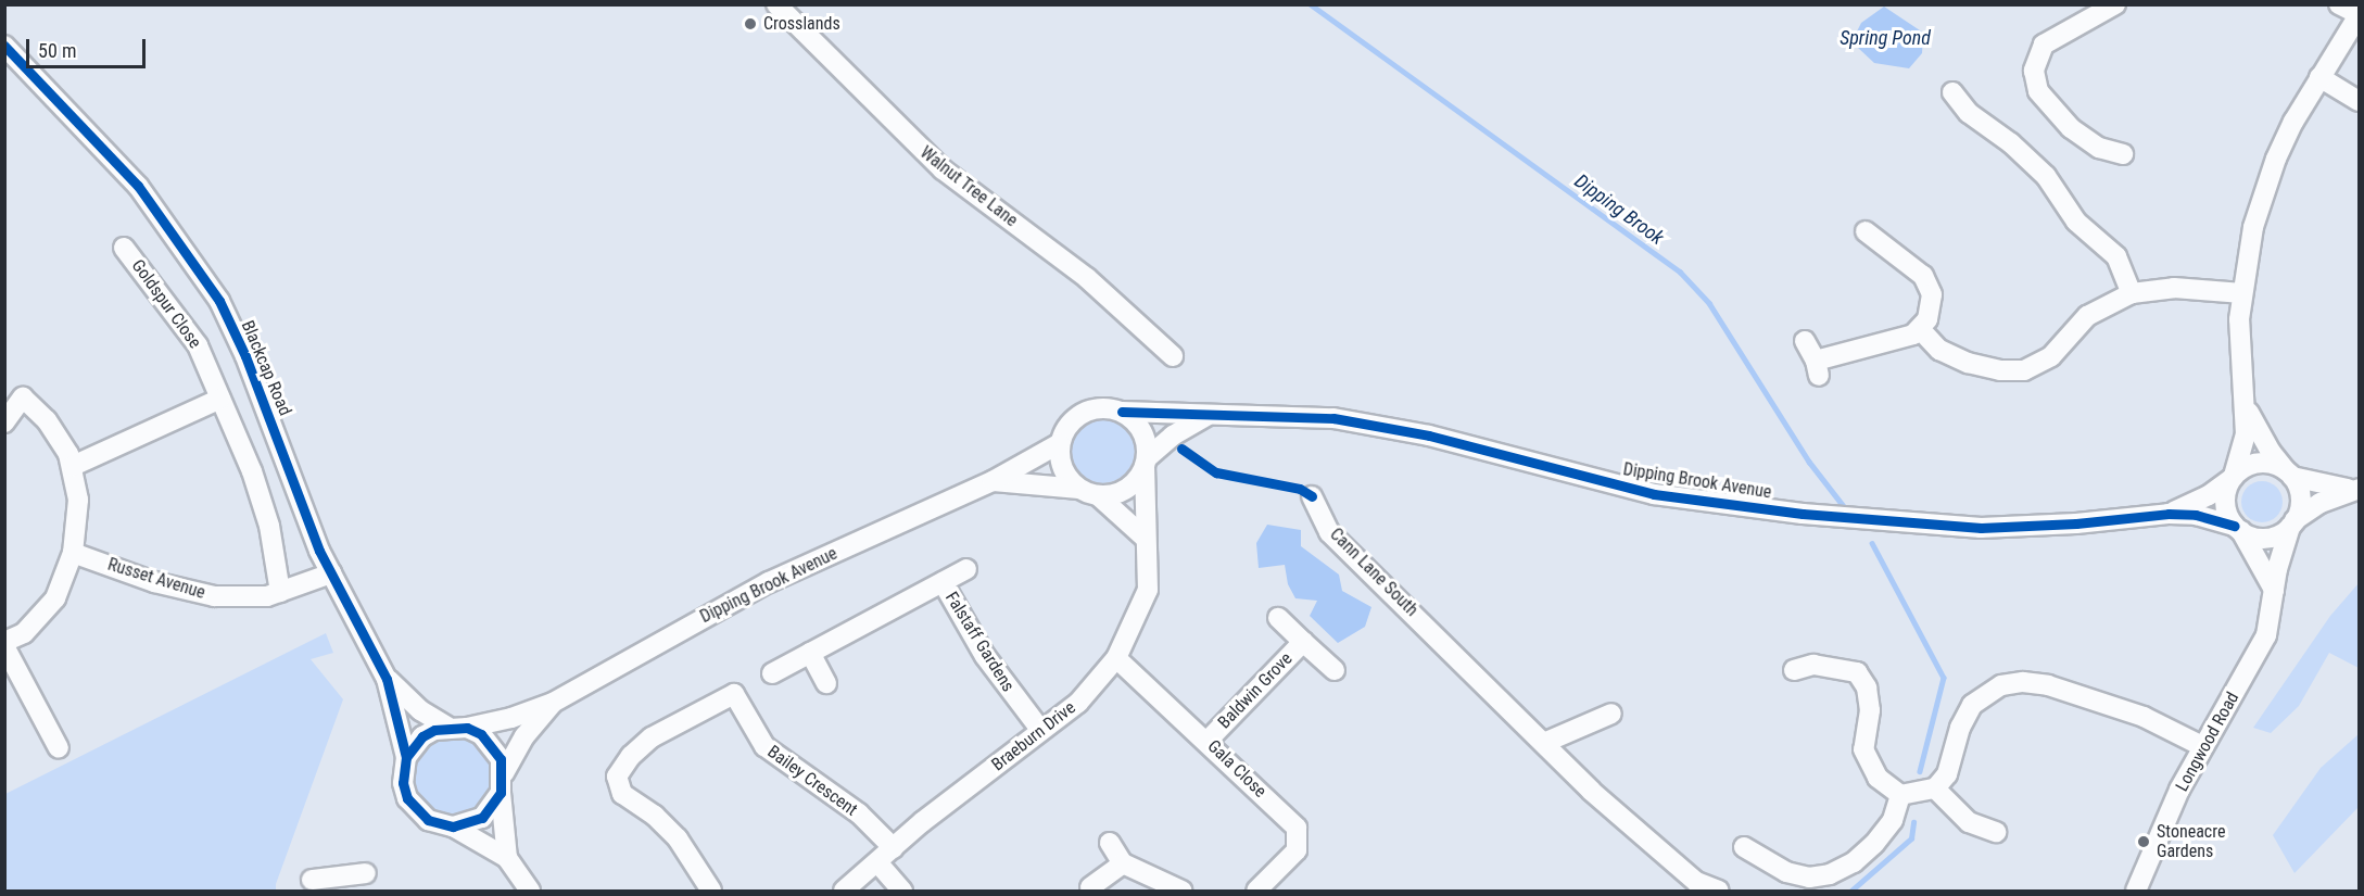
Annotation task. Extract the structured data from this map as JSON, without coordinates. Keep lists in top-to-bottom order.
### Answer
{
  "streets": {
    "street": [
      "Walnut Tree Lane",
      "Goldspur Close",
      "Blackcap Road",
      "Dipping Brook Avenue",
      "Cann Lane South",
      "Russet Avenue",
      "Falstaff Gardens",
      "Baldwin Grove",
      "Braeburn Drive",
      "Longwood Road",
      "Gala Close",
      "Bailey Crescent"
    ]
  },
  "crossings": [
    ["Goldspur Close", "Russet Avenue"],
    ["Blackcap Road", "Dipping Brook Avenue"],
    ["Blackcap Road", "Russet Avenue"],
    ["Dipping Brook Avenue", "Braeburn Drive"],
    ["Dipping Brook Avenue", "Longwood Road"],
    ["Falstaff Gardens", "Braeburn Drive"],
    ["Baldwin Grove", "Gala Close"],
    ["Braeburn Drive", "Gala Close"],
    ["Braeburn Drive", "Bailey Crescent"]
  ],
  "water": ["Spring Pond", "Dipping Brook"],
  "places": ["Crosslands", "Stoneacre Gardens"],
  "scale_bar": "50 m"
}
